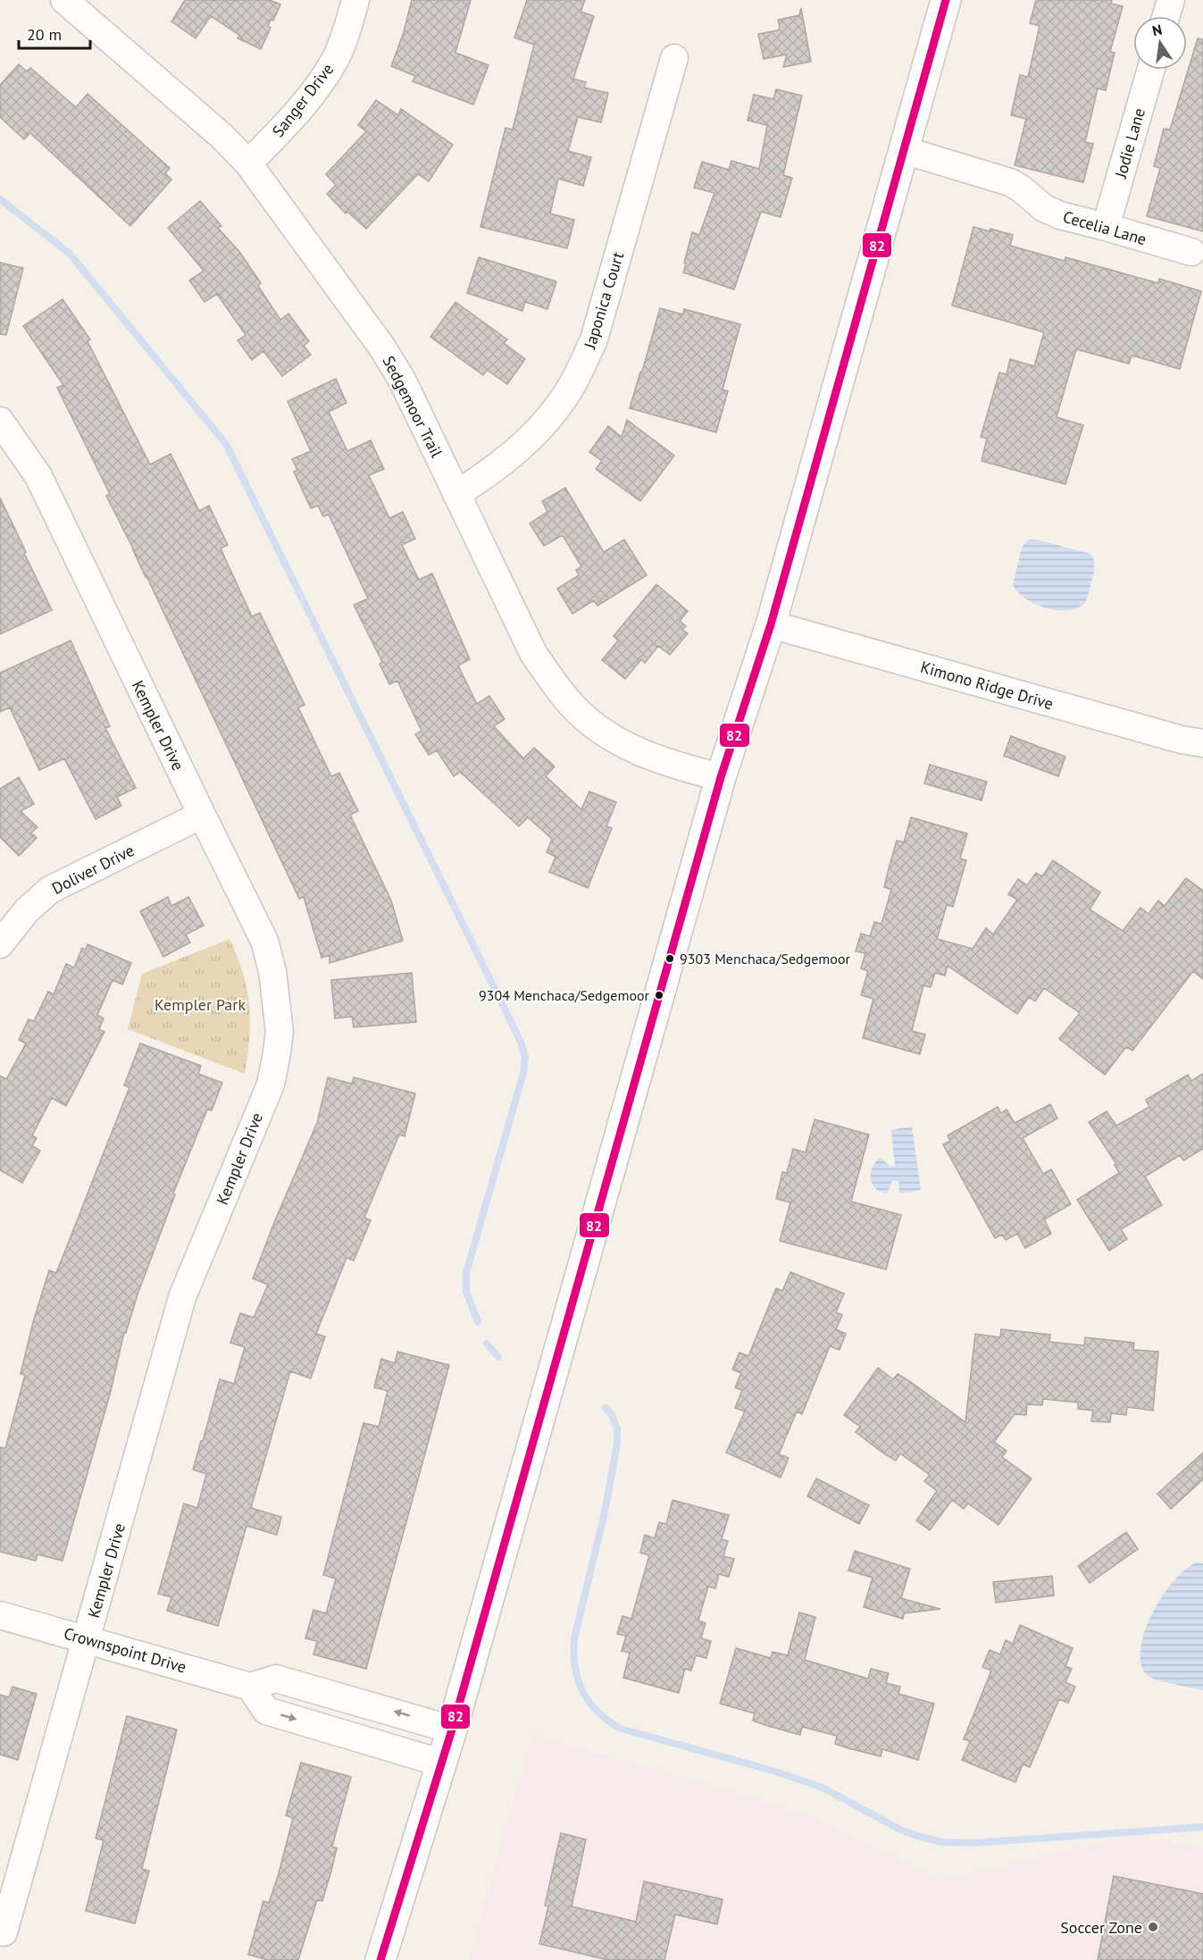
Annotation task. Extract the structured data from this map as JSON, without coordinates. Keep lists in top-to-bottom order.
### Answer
{
  "streets": {
    "street": [
      "Sanger Drive",
      "Jodie Lane",
      "Cecelia Lane",
      "Japonica Court",
      "Sedgemoor Trail",
      "Kimono Ridge Drive",
      "Kempler Drive",
      "Doliver Drive",
      "Crownspoint Drive"
    ]
  },
  "crossings": [
    ["Sanger Drive", "Sedgemoor Trail"],
    ["Jodie Lane", "Cecelia Lane"],
    ["Japonica Court", "Sedgemoor Trail"],
    ["Kempler Drive", "Doliver Drive"],
    ["Kempler Drive", "Crownspoint Drive"]
  ],
  "parks": ["Kempler Park"],
  "places": ["9303 Menchaca/Sedgemoor", "9304 Menchaca/Sedgemoor", "Soccer Zone"],
  "lines": ["transit line 82"],
  "scale_bar": "20 m",
  "north": "top"
}
